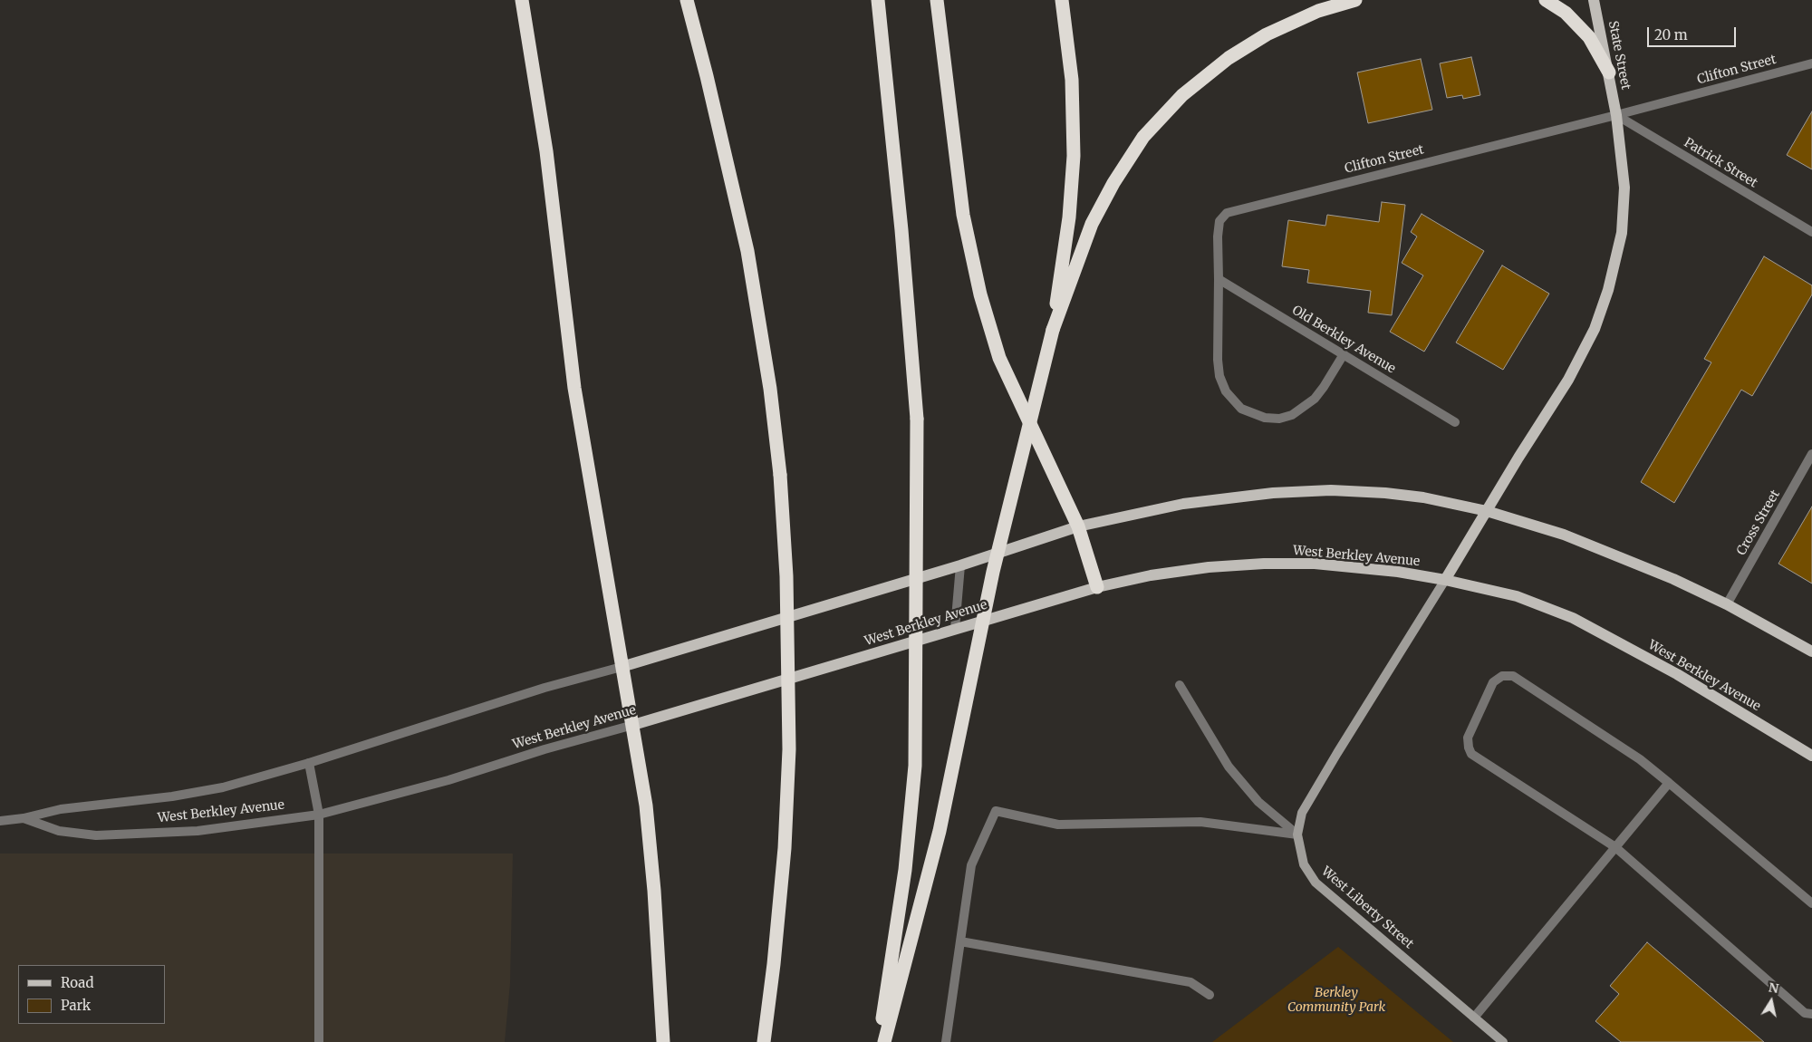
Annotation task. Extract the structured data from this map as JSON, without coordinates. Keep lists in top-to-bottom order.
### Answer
{
  "streets": {
    "main road": ["State Street", "West Berkley Avenue", "West Liberty Street"],
    "street": [
      "Clifton Street",
      "Patrick Street",
      "Old Berkley Avenue",
      "Cross Street"
    ]
  },
  "crossings": [
    ["State Street", "Clifton Street"],
    ["State Street", "Patrick Street"],
    ["Clifton Street", "Patrick Street"],
    ["Clifton Street", "Old Berkley Avenue"],
    ["Cross Street", "West Berkley Avenue"]
  ],
  "parks": ["Berkley Community Park"],
  "legend": ["Road", "Park"],
  "scale_bar": "20 m",
  "north": "top"
}
